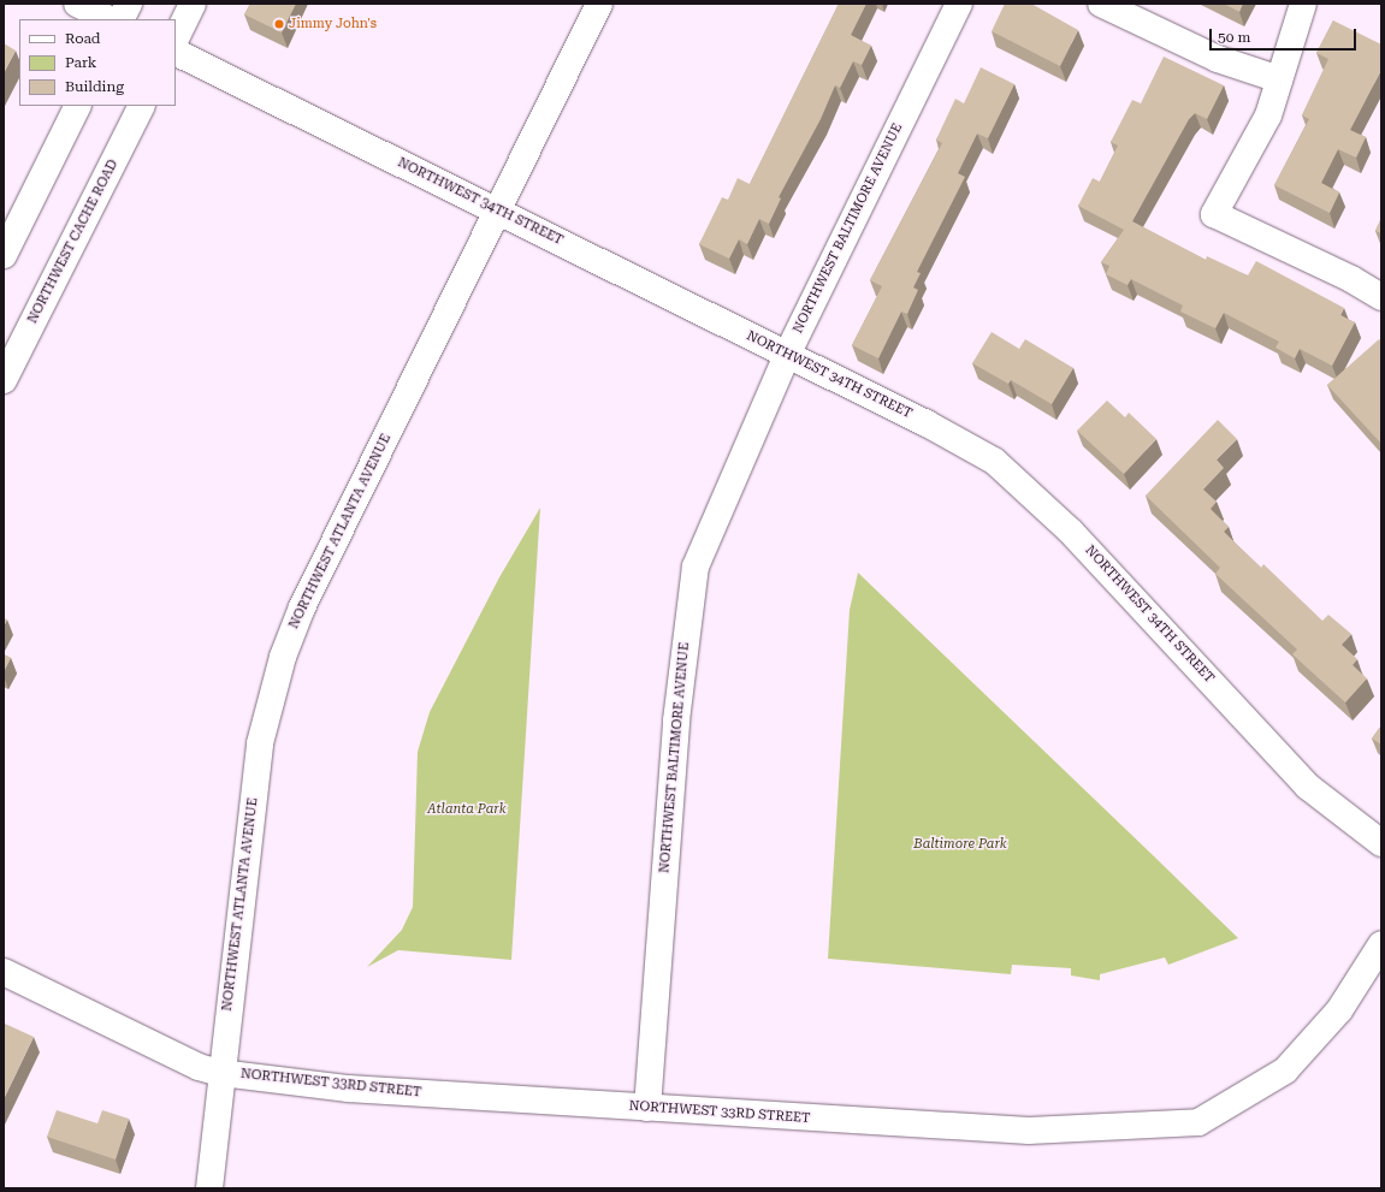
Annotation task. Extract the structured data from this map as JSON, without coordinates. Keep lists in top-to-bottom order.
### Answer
{
  "streets": {
    "street": [
      "NORTHWEST 34TH STREET",
      "NORTHWEST BALTIMORE AVENUE",
      "NORTHWEST CACHE ROAD",
      "NORTHWEST ATLANTA AVENUE",
      "NORTHWEST 33RD STREET"
    ]
  },
  "crossings": [
    ["NORTHWEST 34TH STREET", "NORTHWEST BALTIMORE AVENUE"],
    ["NORTHWEST 34TH STREET", "NORTHWEST ATLANTA AVENUE"],
    ["NORTHWEST BALTIMORE AVENUE", "NORTHWEST 33RD STREET"],
    ["NORTHWEST ATLANTA AVENUE", "NORTHWEST 33RD STREET"]
  ],
  "parks": ["Atlanta Park", "Baltimore Park"],
  "places": ["Jimmy John's"],
  "legend": ["Road", "Park", "Building"],
  "scale_bar": "50 m"
}
